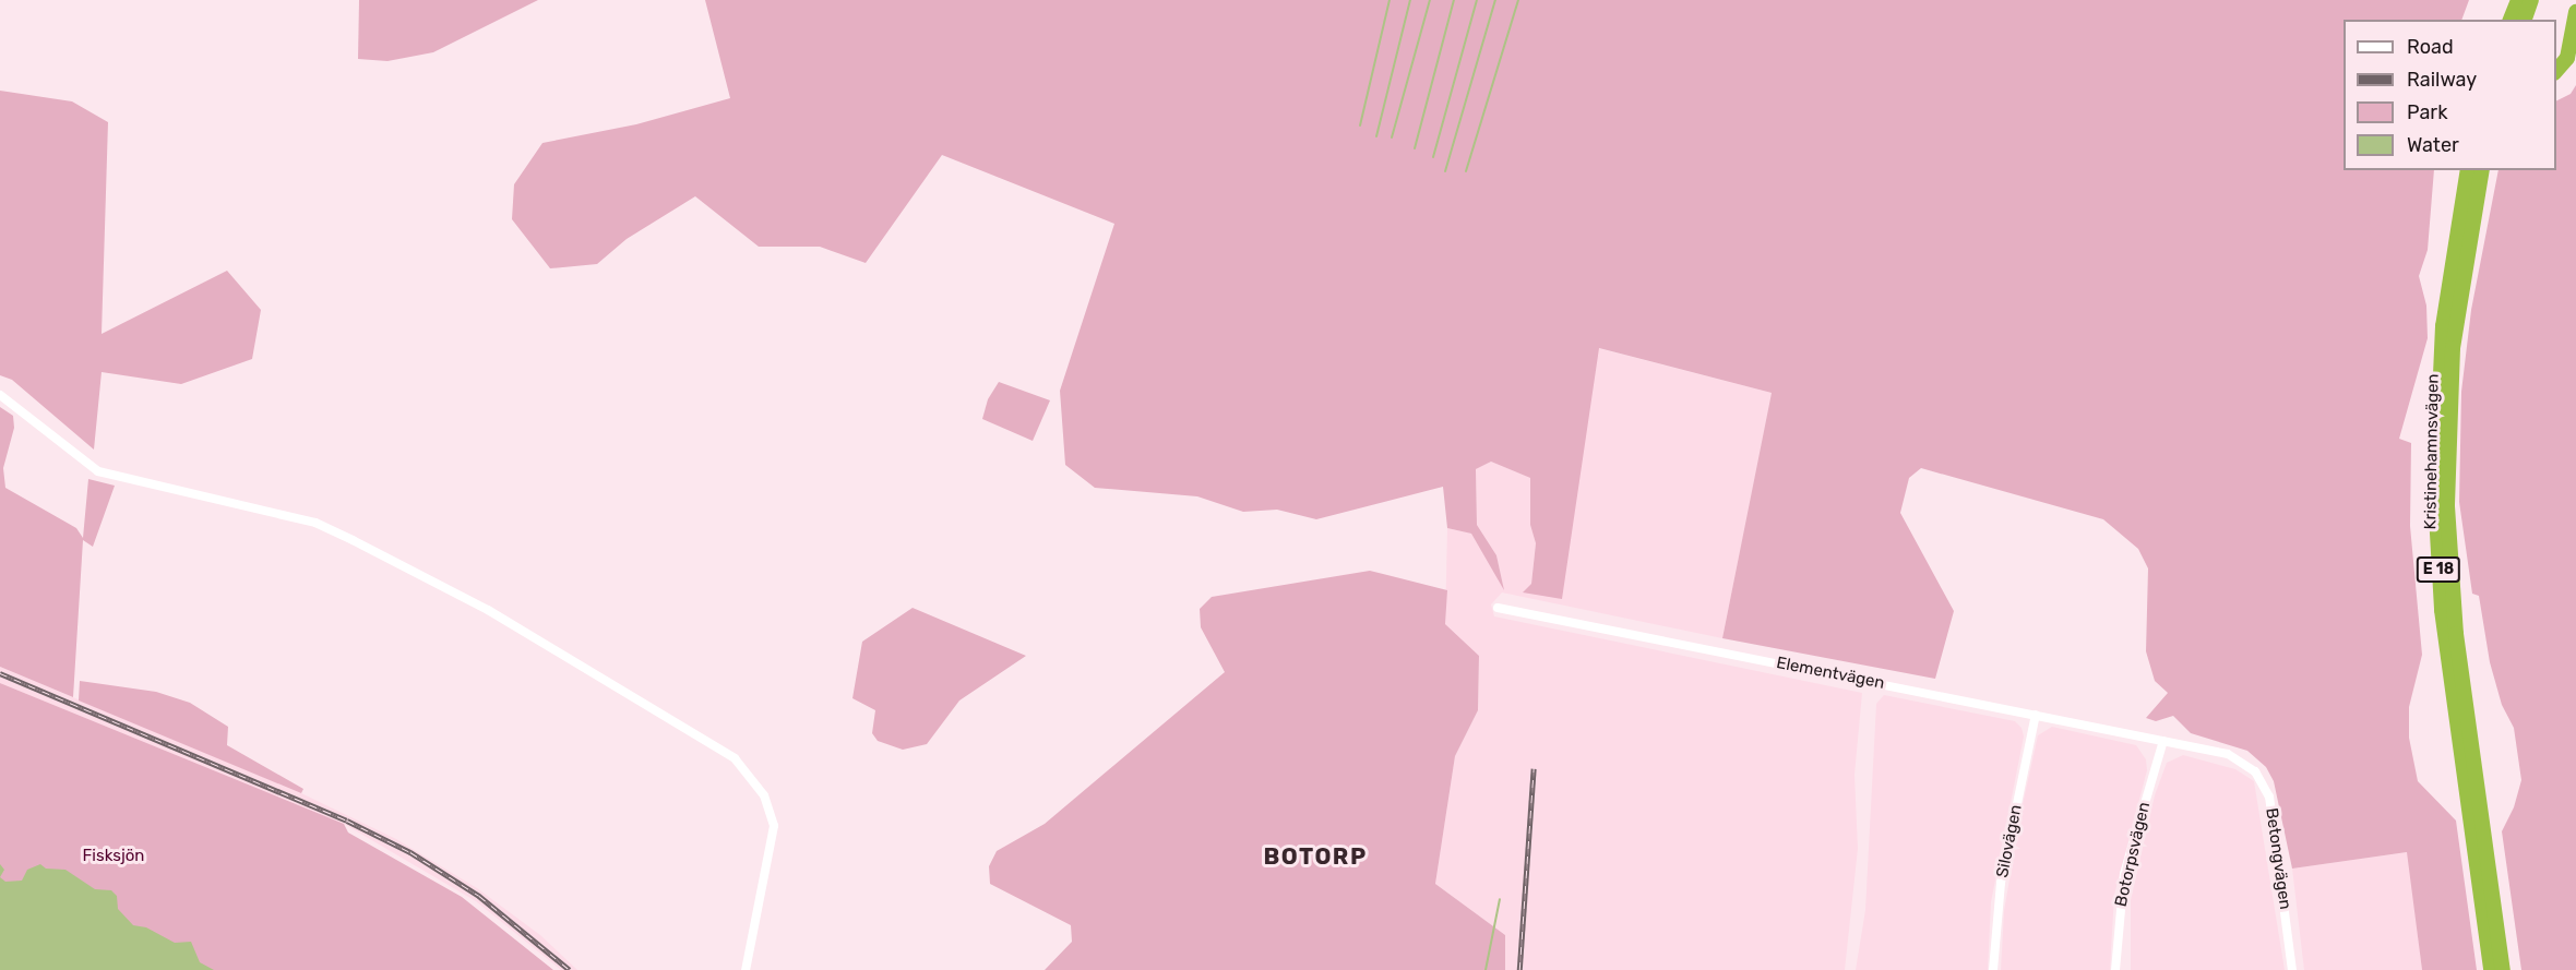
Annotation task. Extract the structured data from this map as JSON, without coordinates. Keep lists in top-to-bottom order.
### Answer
{
  "streets": {
    "highway": ["Kristinehamnsvägen", "E 18"],
    "street": [
      "Elementvägen",
      "Silovägen",
      "Botorpsvägen",
      "Betongvägen"
    ]
  },
  "crossings": [
    ["Elementvägen", "Silovägen"],
    ["Elementvägen", "Botorpsvägen"],
    ["Elementvägen", "Betongvägen"],
    ["Botorpsvägen", "Betongvägen"]
  ],
  "districts": ["BOTORP"],
  "parks": ["Fisksjön"],
  "legend": [
    "Road",
    "Railway",
    "Park",
    "Water"
  ]
}
